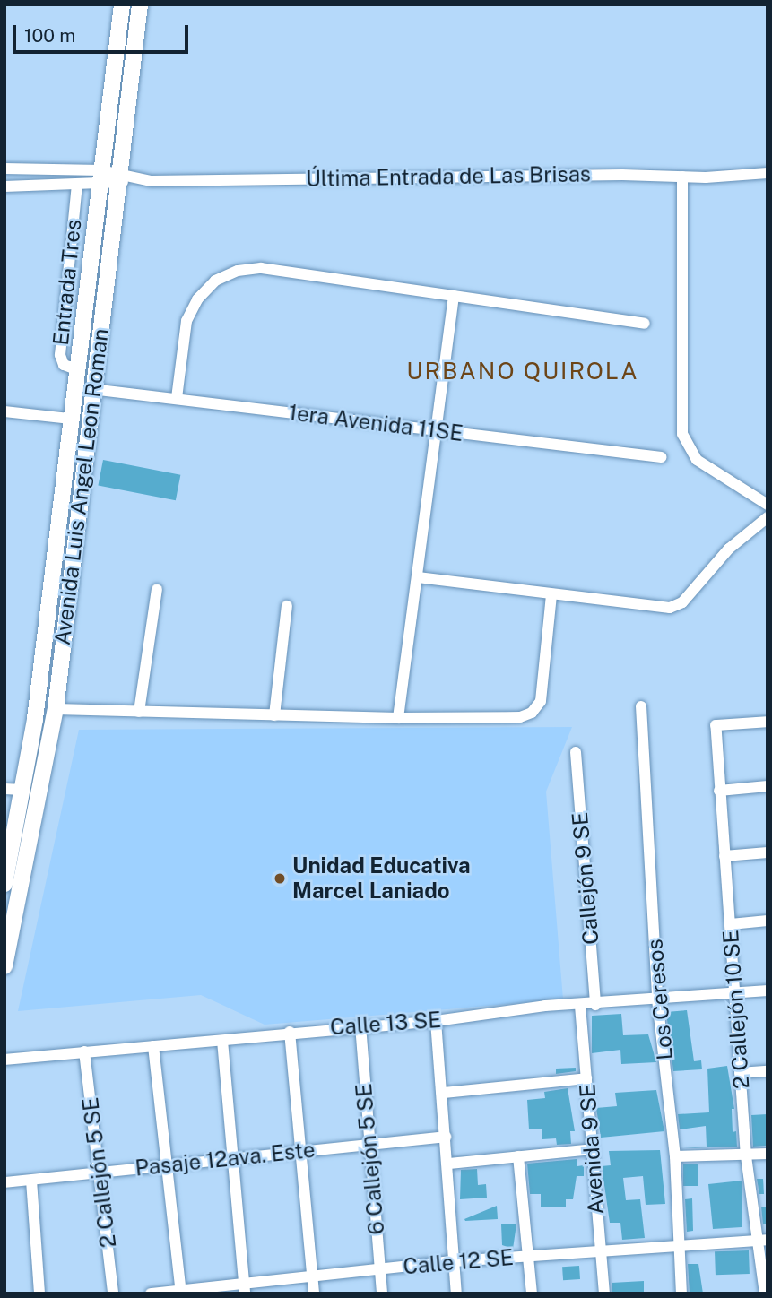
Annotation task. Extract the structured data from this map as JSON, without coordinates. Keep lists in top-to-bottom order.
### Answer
{
  "streets": {
    "main road": ["Avenida Luis Angel Leon Roman"],
    "street": [
      "Última Entrada de Las Brisas",
      "Entrada Tres",
      "1era Avenida 11SE",
      "Callejón 9 SE",
      "Los Ceresos",
      "2 Callejón 10 SE",
      "Calle 13 SE",
      "Avenida 9 SE",
      "Pasaje 12ava. Este",
      "6 Callejón 5 SE",
      "2 Callejón 5 SE",
      "Calle 12 SE"
    ]
  },
  "crossings": [
    ["Última Entrada de Las Brisas", "Entrada Tres"],
    ["Última Entrada de Las Brisas", "Avenida Luis Angel Leon Roman"],
    ["Entrada Tres", "Avenida Luis Angel Leon Roman"],
    ["1era Avenida 11SE", "Avenida Luis Angel Leon Roman"],
    ["Callejón 9 SE", "Calle 13 SE"],
    ["Los Ceresos", "Calle 13 SE"],
    ["Los Ceresos", "Calle 12 SE"],
    ["2 Callejón 10 SE", "Calle 13 SE"],
    ["2 Callejón 10 SE", "Calle 12 SE"],
    ["Calle 13 SE", "Avenida 9 SE"],
    ["Calle 13 SE", "6 Callejón 5 SE"],
    ["Calle 13 SE", "2 Callejón 5 SE"],
    ["Avenida 9 SE", "Calle 12 SE"],
    ["Pasaje 12ava. Este", "6 Callejón 5 SE"],
    ["Pasaje 12ava. Este", "2 Callejón 5 SE"],
    ["6 Callejón 5 SE", "Calle 12 SE"]
  ],
  "districts": ["URBANO QUIROLA"],
  "places": ["Unidad Educativa Marcel Laniado"],
  "scale_bar": "100 m"
}
